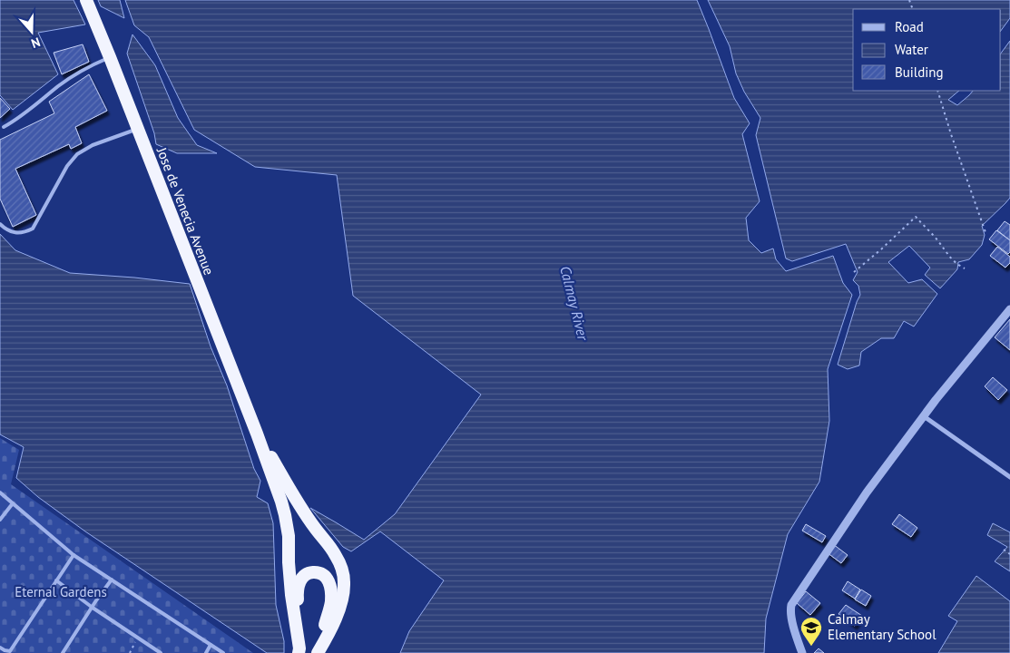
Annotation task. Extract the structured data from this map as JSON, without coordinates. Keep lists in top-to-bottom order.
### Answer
{
  "streets": {
    "highway": ["Jose de Venecia Avenue"]
  },
  "water": ["Calmay River"],
  "parks": ["Eternal Gardens"],
  "places": {
    "school or university": ["Calmay Elementary School"]
  },
  "legend": ["Road", "Water", "Building"],
  "north": "bottom"
}
